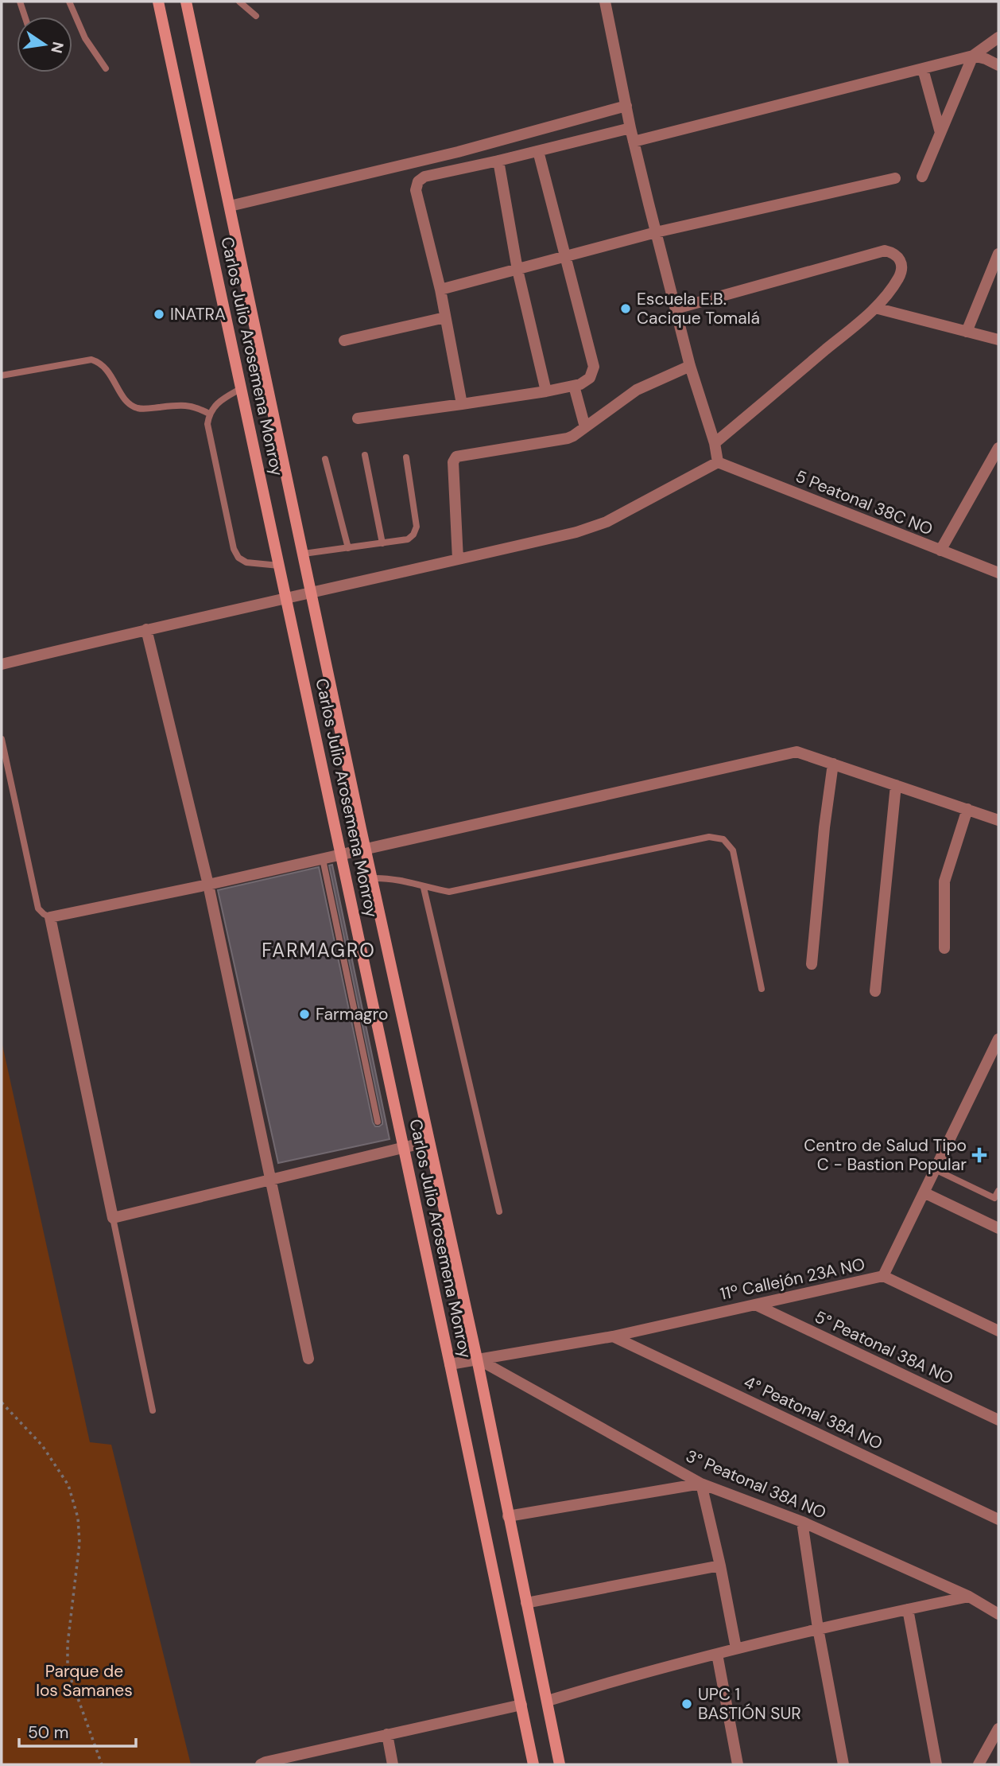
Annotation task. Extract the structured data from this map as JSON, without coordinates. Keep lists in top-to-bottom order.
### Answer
{
  "streets": {
    "main road": ["Carlos Julio Arosemena Monroy"],
    "street": [
      "5 Peatonal 38C NO",
      "11º Callejón 23A NO",
      "5° Peatonal 38A NO",
      "4° Peatonal 38A NO",
      "3° Peatonal 38A NO"
    ]
  },
  "crossings": [
    ["Carlos Julio Arosemena Monroy", "11º Callejón 23A NO"],
    ["Carlos Julio Arosemena Monroy", "3° Peatonal 38A NO"],
    ["11º Callejón 23A NO", "5° Peatonal 38A NO"],
    ["11º Callejón 23A NO", "4° Peatonal 38A NO"],
    ["11º Callejón 23A NO", "3° Peatonal 38A NO"]
  ],
  "districts": ["FARMAGRO"],
  "parks": ["Parque de los Samanes"],
  "places": {
    "other": [
      "Escuela E.B. Cacique Tomalá",
      "INATRA",
      "Farmagro",
      "UPC 1 BASTIÓN SUR"
    ],
    "health": ["Centro de Salud Tipo C - Bastion Popular"]
  },
  "scale_bar": "50 m",
  "north": "right"
}
